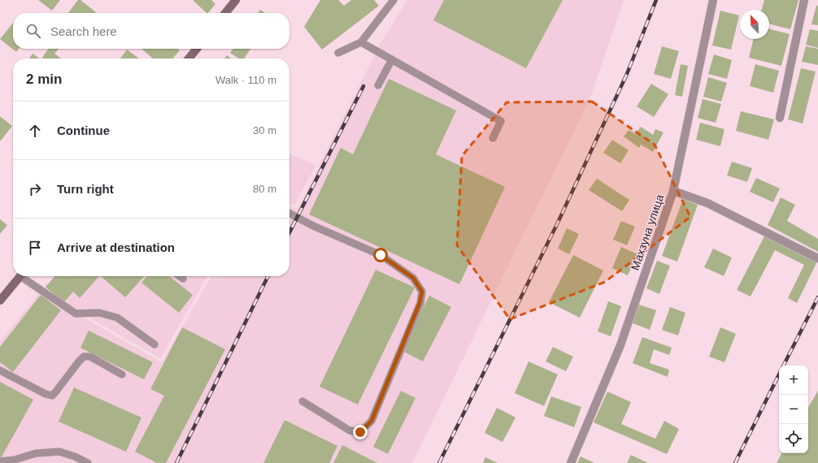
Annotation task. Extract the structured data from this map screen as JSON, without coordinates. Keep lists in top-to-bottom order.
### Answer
{
  "streets": {
    "street": ["Махзуна улица"]
  },
  "north": "top left",
  "page": {
    "search": "Search here",
    "heading": ["2 min", "Walk · 110 m"],
    "list": [
      ["Continue", "30 m"],
      ["Turn right", "80 m"],
      "Arrive at destination"
    ],
    "map_buttons": ["+", "−"]
  }
}
